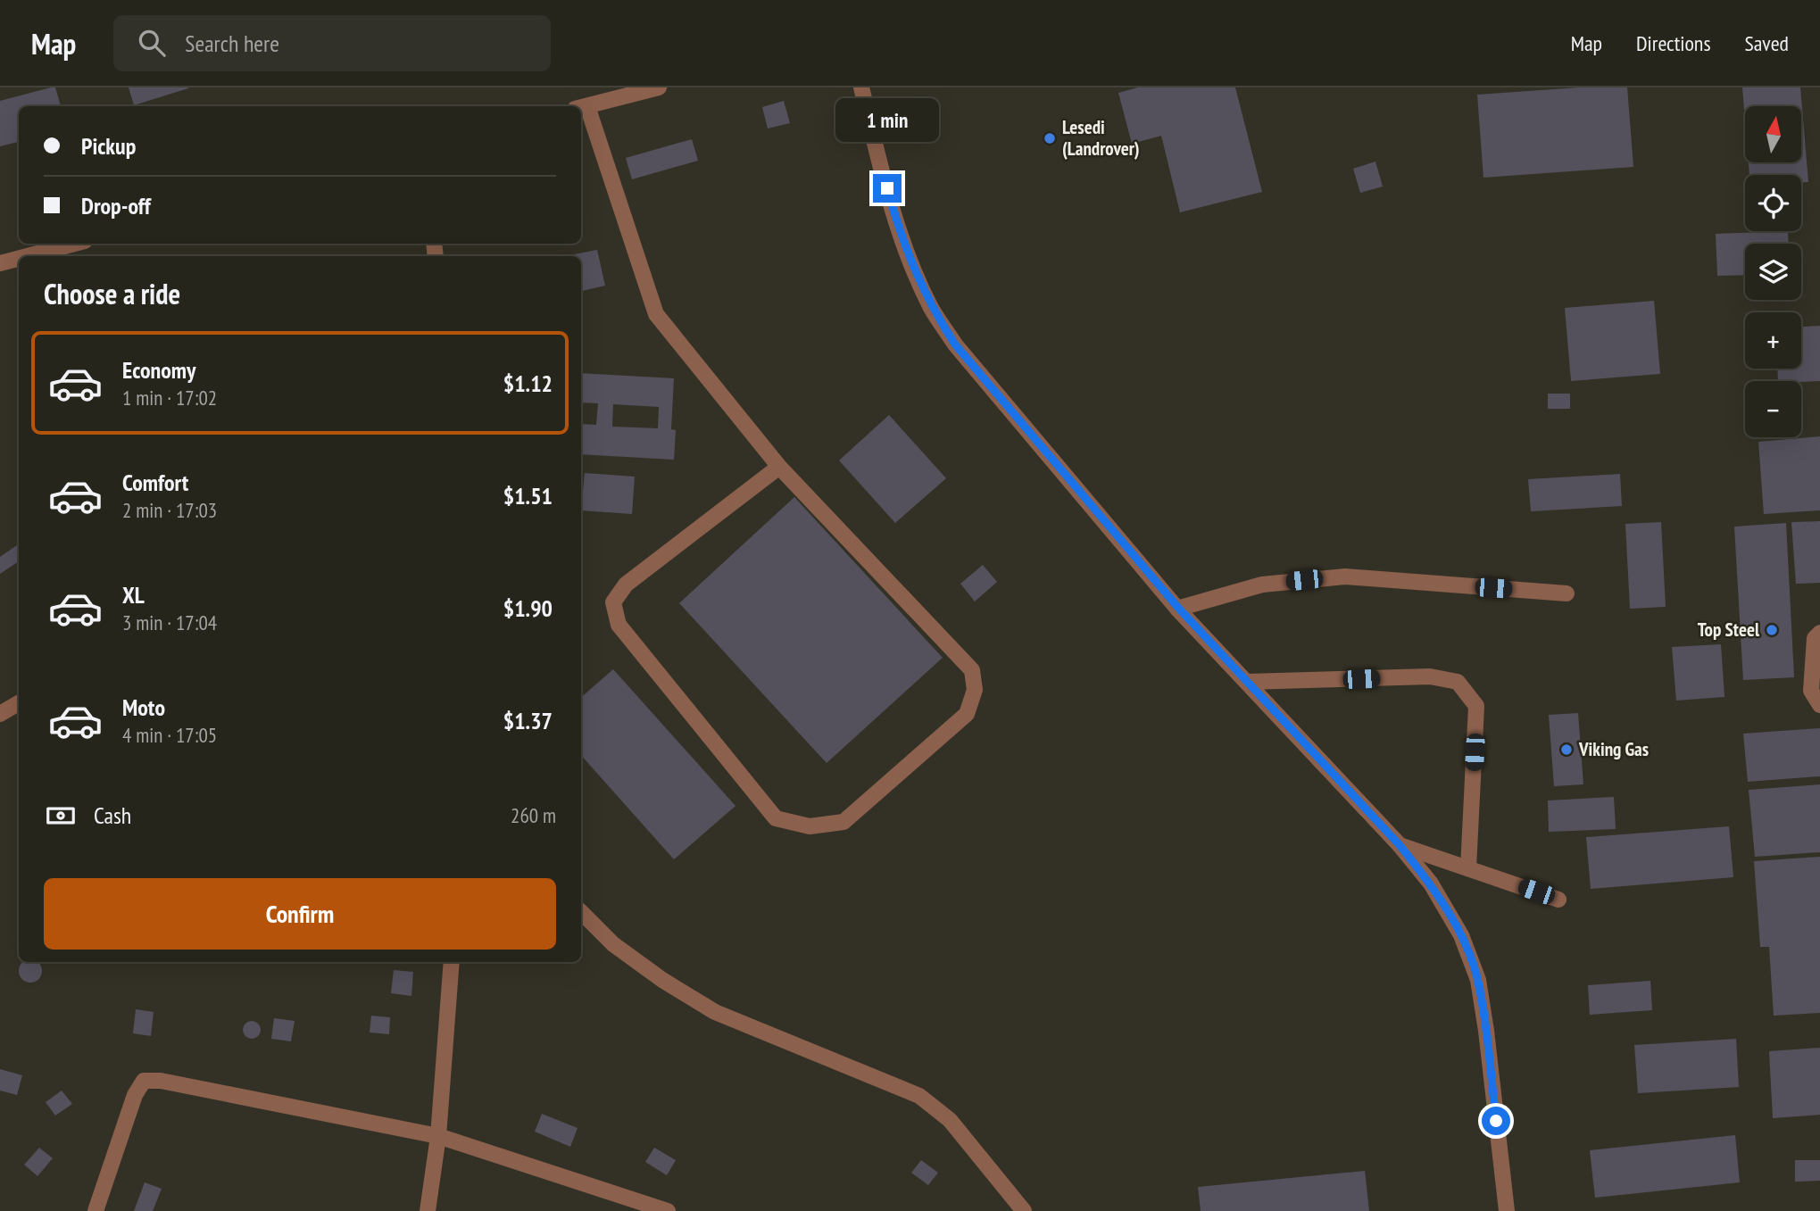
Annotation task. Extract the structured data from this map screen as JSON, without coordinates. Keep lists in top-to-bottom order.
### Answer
{
  "places": ["Lesedi (Landrover)", "Top Steel", "Viking Gas"],
  "north": "top",
  "page": {
    "header": "Map",
    "search": "Search here",
    "nav": ["Map", "Directions", "Saved"],
    "bubble": "1 min",
    "map_buttons": ["+", "−"],
    "banner": ["Pickup", "Drop-off"],
    "heading": "Choose a ride",
    "list": [
      {
        "name": "Economy",
        "note": "1 min · 17:02",
        "value": "$1.12"
      },
      {
        "name": "Comfort",
        "note": "2 min · 17:03",
        "value": "$1.51"
      },
      {
        "name": "XL",
        "note": "3 min · 17:04",
        "value": "$1.90"
      },
      {
        "name": "Moto",
        "note": "4 min · 17:05",
        "value": "$1.37"
      }
    ],
    "pay": ["Cash", "260 m"],
    "buttons": "Confirm"
  }
}
